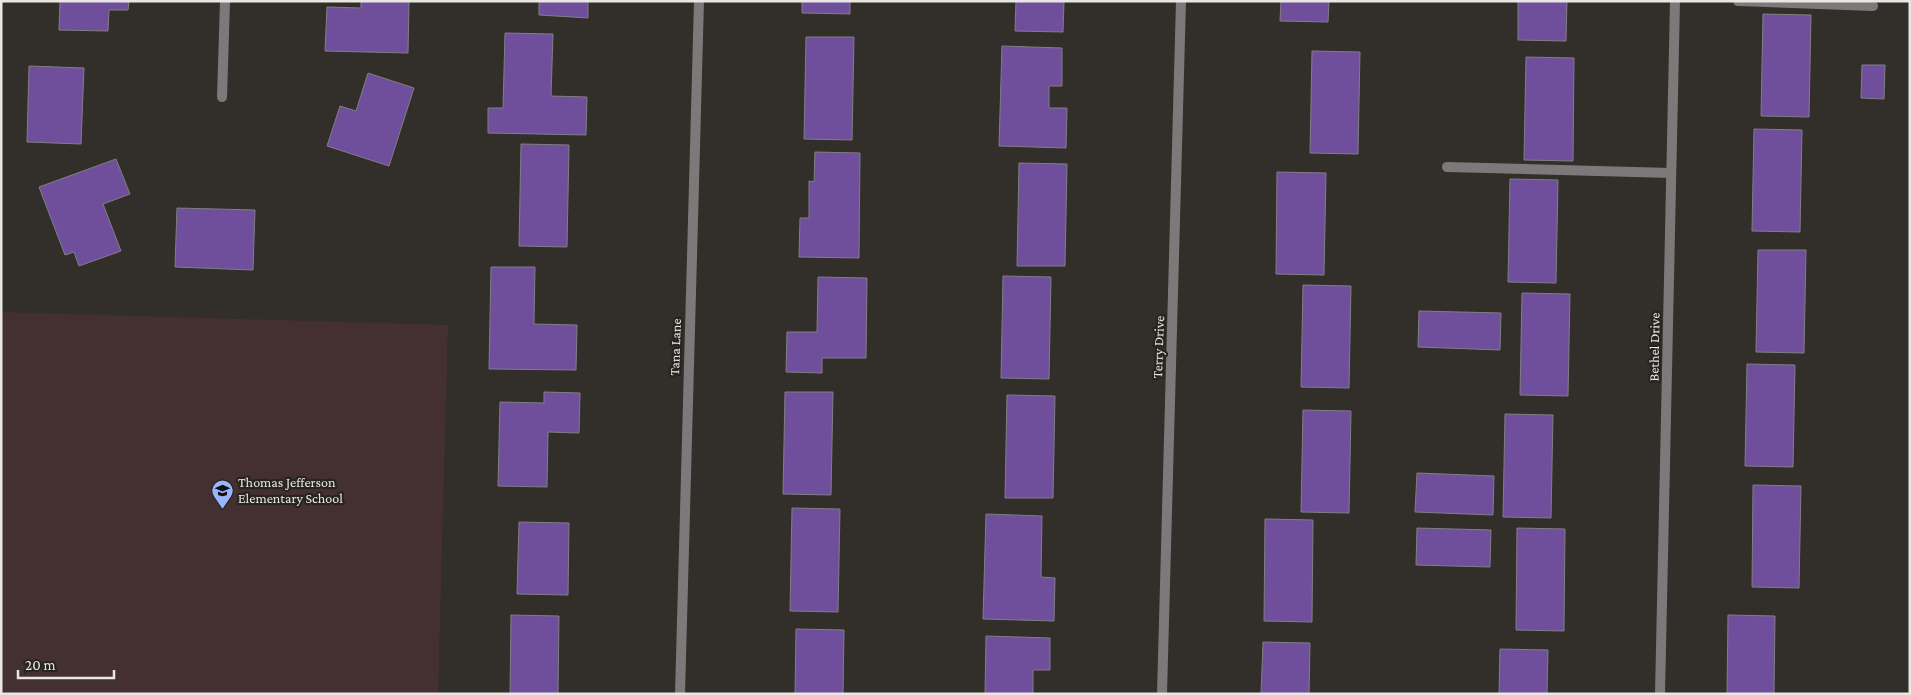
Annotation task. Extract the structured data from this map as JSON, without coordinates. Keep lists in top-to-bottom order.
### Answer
{
  "streets": {
    "street": ["Tana Lane", "Terry Drive", "Bethel Drive"]
  },
  "places": {
    "school or university": ["Thomas Jefferson Elementary School"]
  },
  "scale_bar": "20 m"
}
